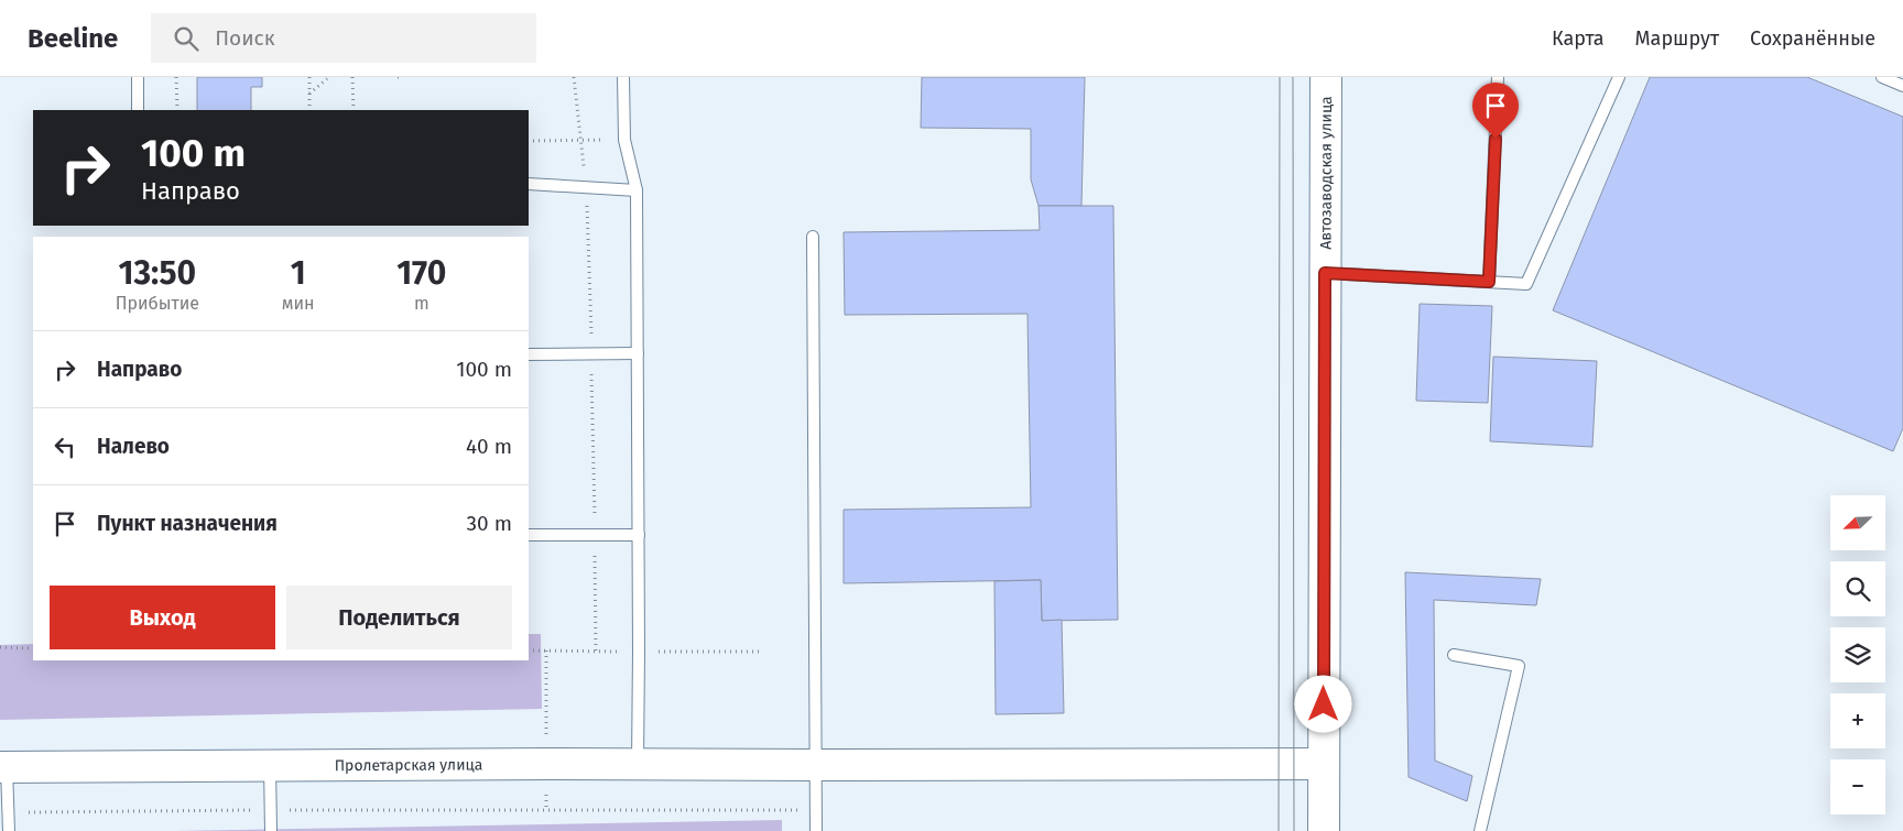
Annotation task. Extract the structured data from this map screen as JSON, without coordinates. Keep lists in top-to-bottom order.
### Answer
{
  "streets": {
    "street": ["Автозаводская улица", "Пролетарская улица"]
  },
  "crossings": [
    ["Автозаводская улица", "Пролетарская улица"]
  ],
  "north": "bottom left",
  "page": {
    "header": "Beeline",
    "search": "Поиск",
    "nav": ["Карта", "Маршрут", "Сохранённые"],
    "turn": ["100 m", "Направо"],
    "eta": [
      "13:50",
      "Прибытие",
      "1",
      "мин",
      "170",
      "m"
    ],
    "list": [
      {
        "name": "Направо",
        "value": "100 m"
      },
      {
        "name": "Налево",
        "value": "40 m"
      },
      {
        "name": "Пункт назначения",
        "value": "30 m"
      }
    ],
    "map_buttons": ["+", "−"],
    "buttons": ["Выход", "Поделиться"]
  }
}
